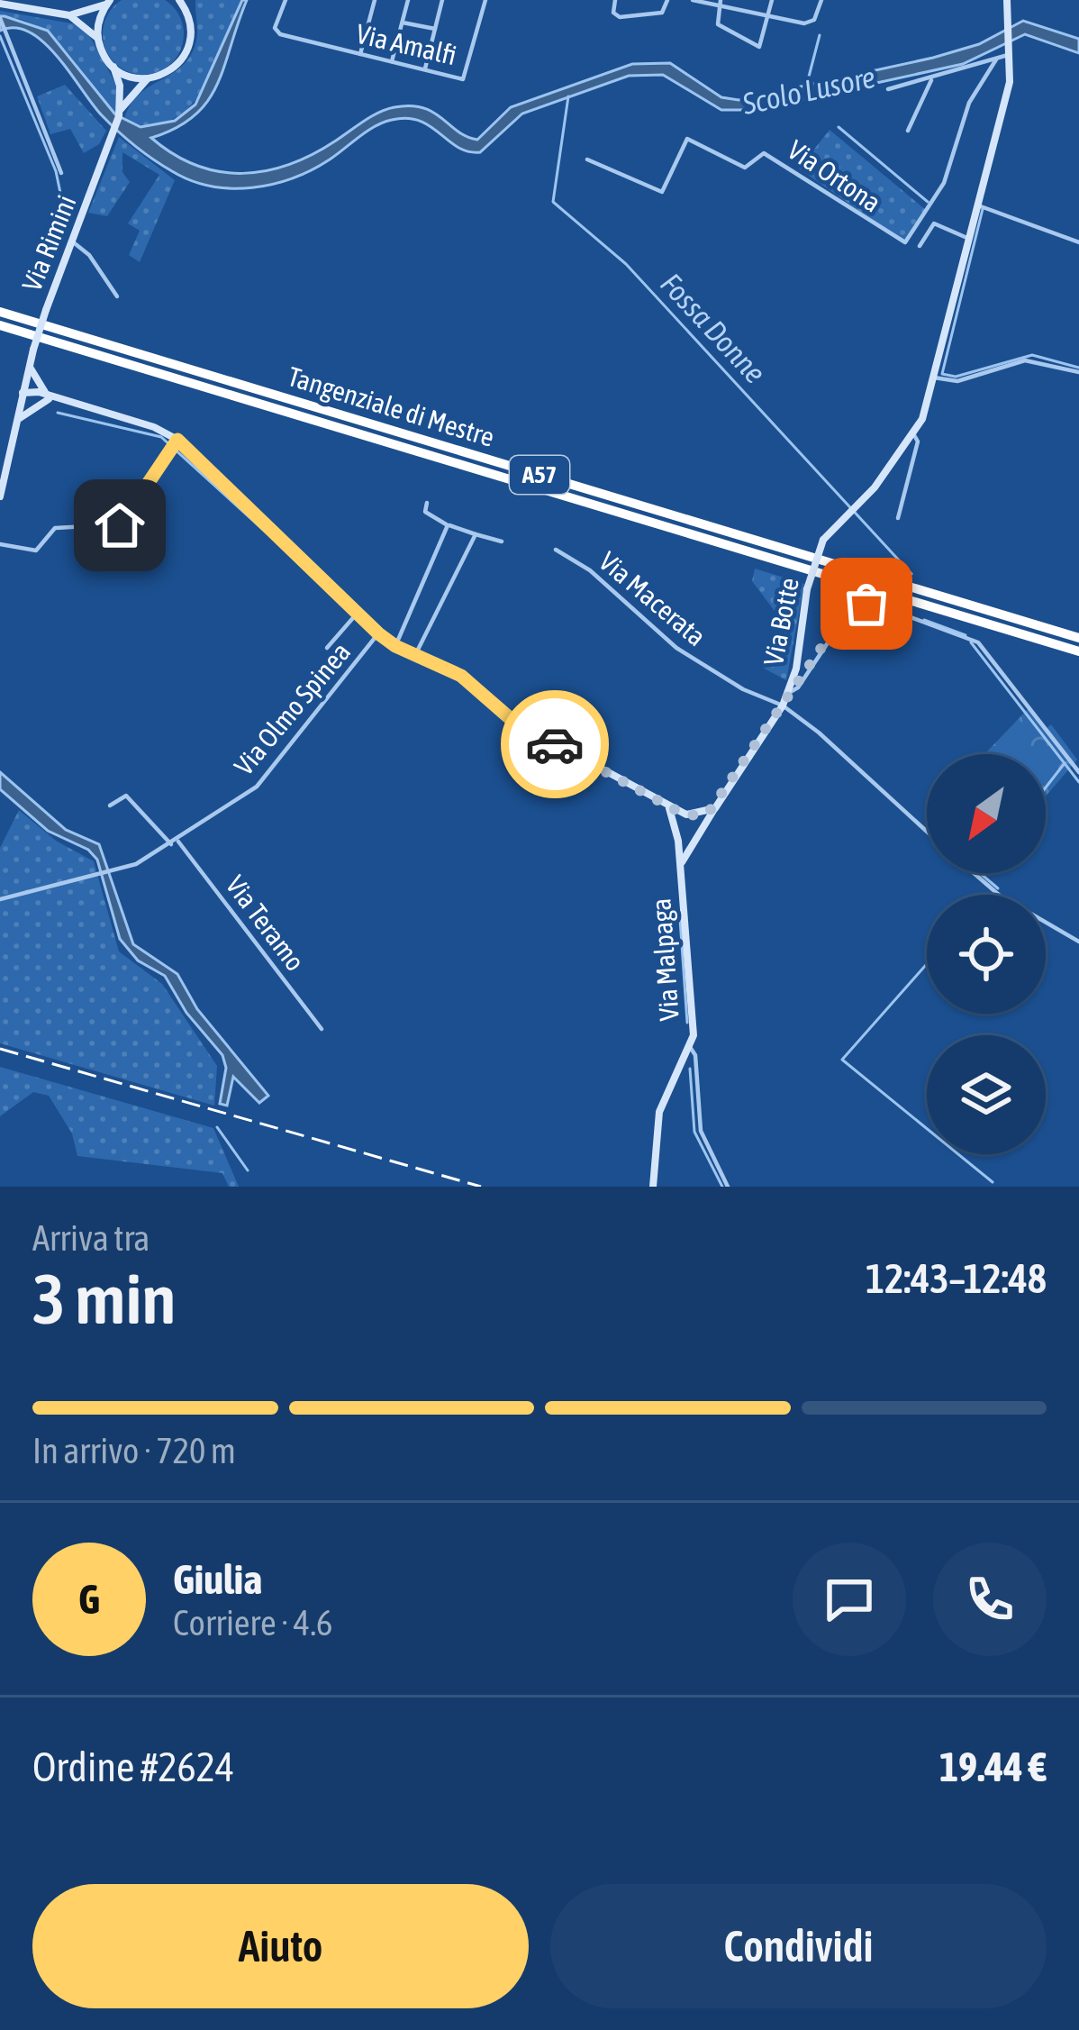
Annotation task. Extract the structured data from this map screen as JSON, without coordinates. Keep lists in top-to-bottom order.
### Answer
{
  "streets": {
    "highway": ["Tangenziale di Mestre", "A57"],
    "street": [
      "Via Amalfi",
      "Via Ortona",
      "Via Rimini",
      "Via Macerata",
      "Via Botte",
      "Via Olmo Spinea",
      "Via Teramo",
      "Via Malpaga"
    ]
  },
  "crossings": [
    ["Via Macerata", "Via Botte"],
    ["Via Botte", "Via Malpaga"],
    ["Via Olmo Spinea", "Via Teramo"]
  ],
  "water": ["Scolo Lusore", "Fossa Donne"],
  "north": "bottom left",
  "page": {
    "heading": ["3 min", "Arriva tra", "12:43–12:48"],
    "panel": [
      "Giulia",
      "Corriere · 4.6",
      "Ordine #2624",
      "19.44 €"
    ],
    "bar": "In arrivo · 720 m",
    "round": "G",
    "buttons": ["Aiuto", "Condividi"]
  }
}
